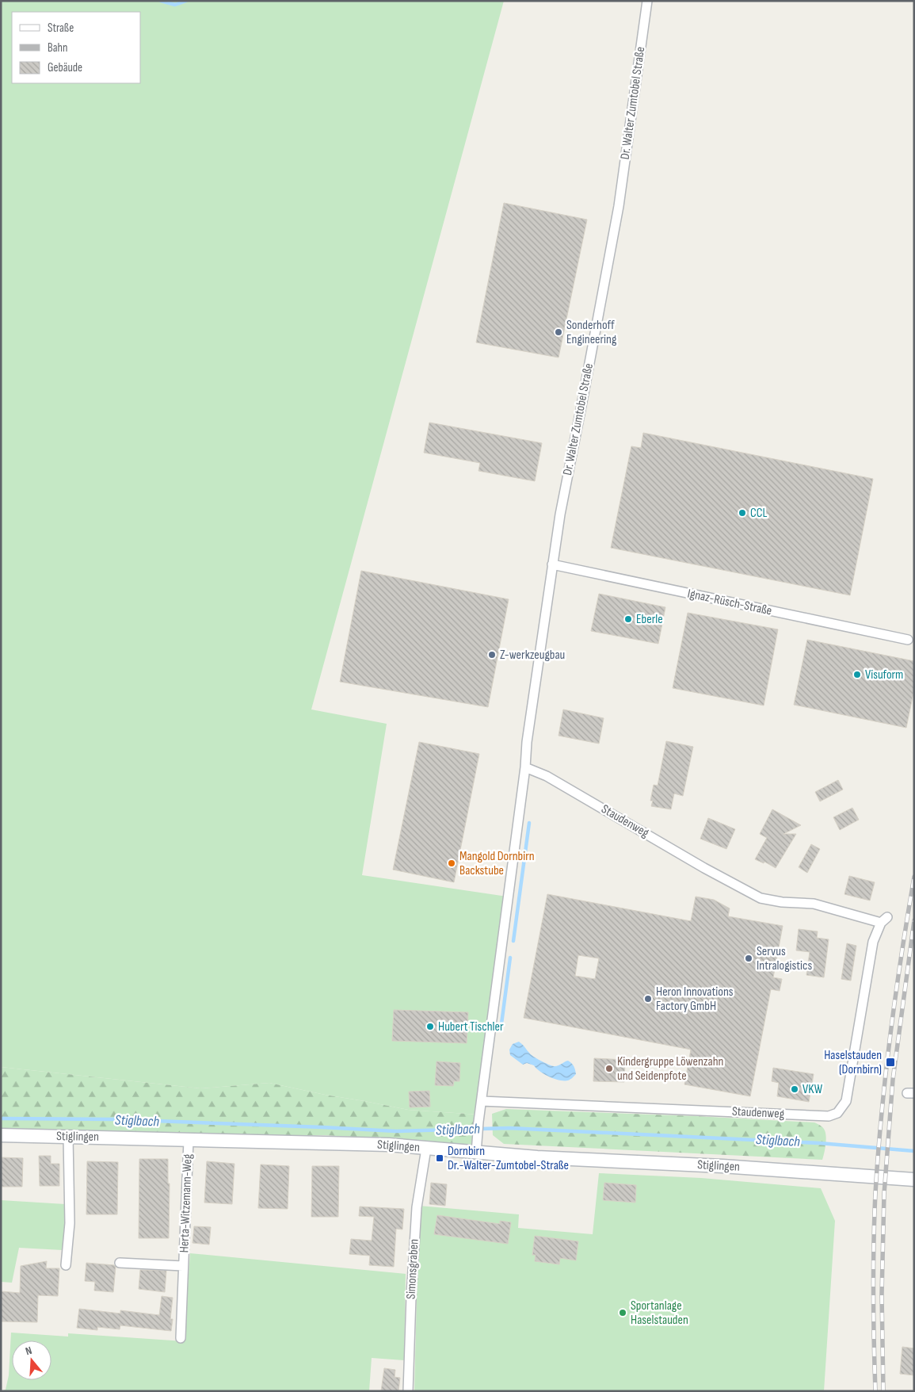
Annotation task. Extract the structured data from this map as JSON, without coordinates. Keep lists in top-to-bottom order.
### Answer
{
  "streets": {
    "main road": ["Stiglingen"],
    "street": [
      "Dr. Walter Zumtobel Straße",
      "Ignaz-Rüsch-Straße",
      "Staudenweg",
      "Herta-Witzemann-Weg",
      "Simonsgraben"
    ]
  },
  "crossings": [
    ["Dr. Walter Zumtobel Straße", "Ignaz-Rüsch-Straße"],
    ["Dr. Walter Zumtobel Straße", "Staudenweg"],
    ["Dr. Walter Zumtobel Straße", "Stiglingen"],
    ["Stiglingen", "Herta-Witzemann-Weg"],
    ["Stiglingen", "Simonsgraben"]
  ],
  "water": ["Stiglbach"],
  "places": {
    "other": [
      "Sonderhoff Engineering",
      "CCL",
      "Eberle",
      "Z-werkzeugbau",
      "Visuform",
      "Mangold Dornbirn Backstube",
      "Servus Intralogistics",
      "Heron Innovations Factory GmbH",
      "Hubert Tischler",
      "Kindergruppe Löwenzahn und Seidenpfote",
      "VKW",
      "Sportanlage Haselstauden"
    ],
    "transit": ["Haselstauden (Dornbirn)", "Dornbirn Dr.-Walter-Zumtobel-Straße"]
  },
  "legend": ["Straße", "Bahn", "Gebäude"],
  "north": "top"
}
